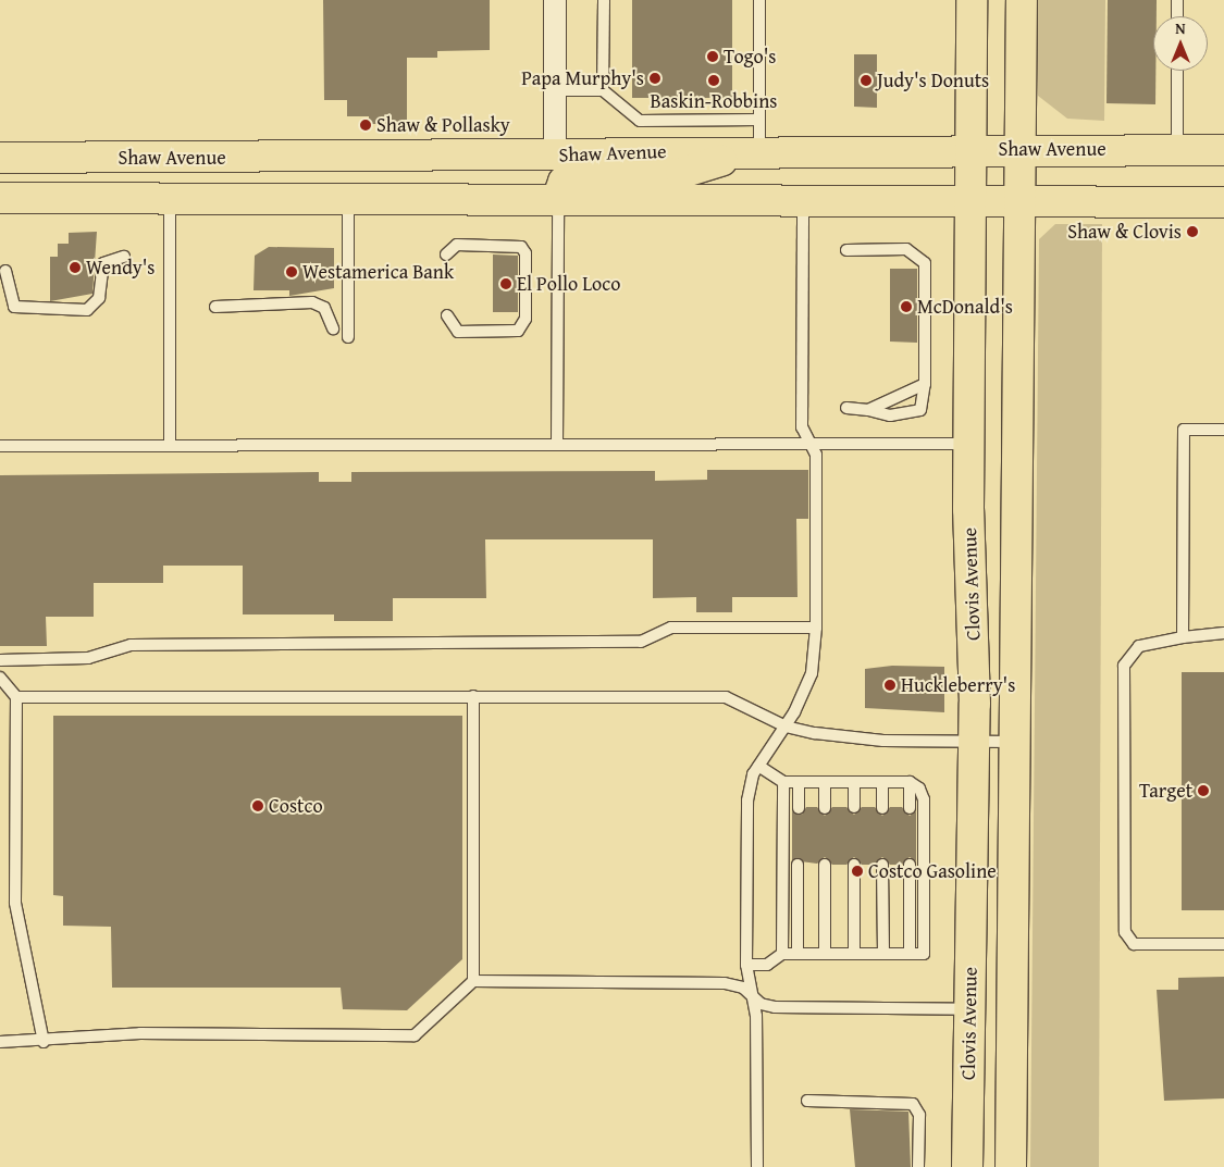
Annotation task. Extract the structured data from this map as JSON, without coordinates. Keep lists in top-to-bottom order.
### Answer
{
  "streets": {
    "main road": ["Shaw Avenue", "Clovis Avenue"]
  },
  "crossings": [
    ["Shaw Avenue", "Clovis Avenue"]
  ],
  "places": [
    "Togo's",
    "Papa Murphy's",
    "Baskin-Robbins",
    "Judy's Donuts",
    "Shaw & Pollasky",
    "Shaw & Clovis",
    "Wendy's",
    "Westamerica Bank",
    "El Pollo Loco",
    "McDonald's",
    "Huckleberry's",
    "Target",
    "Costco",
    "Costco Gasoline"
  ],
  "north": "top"
}
